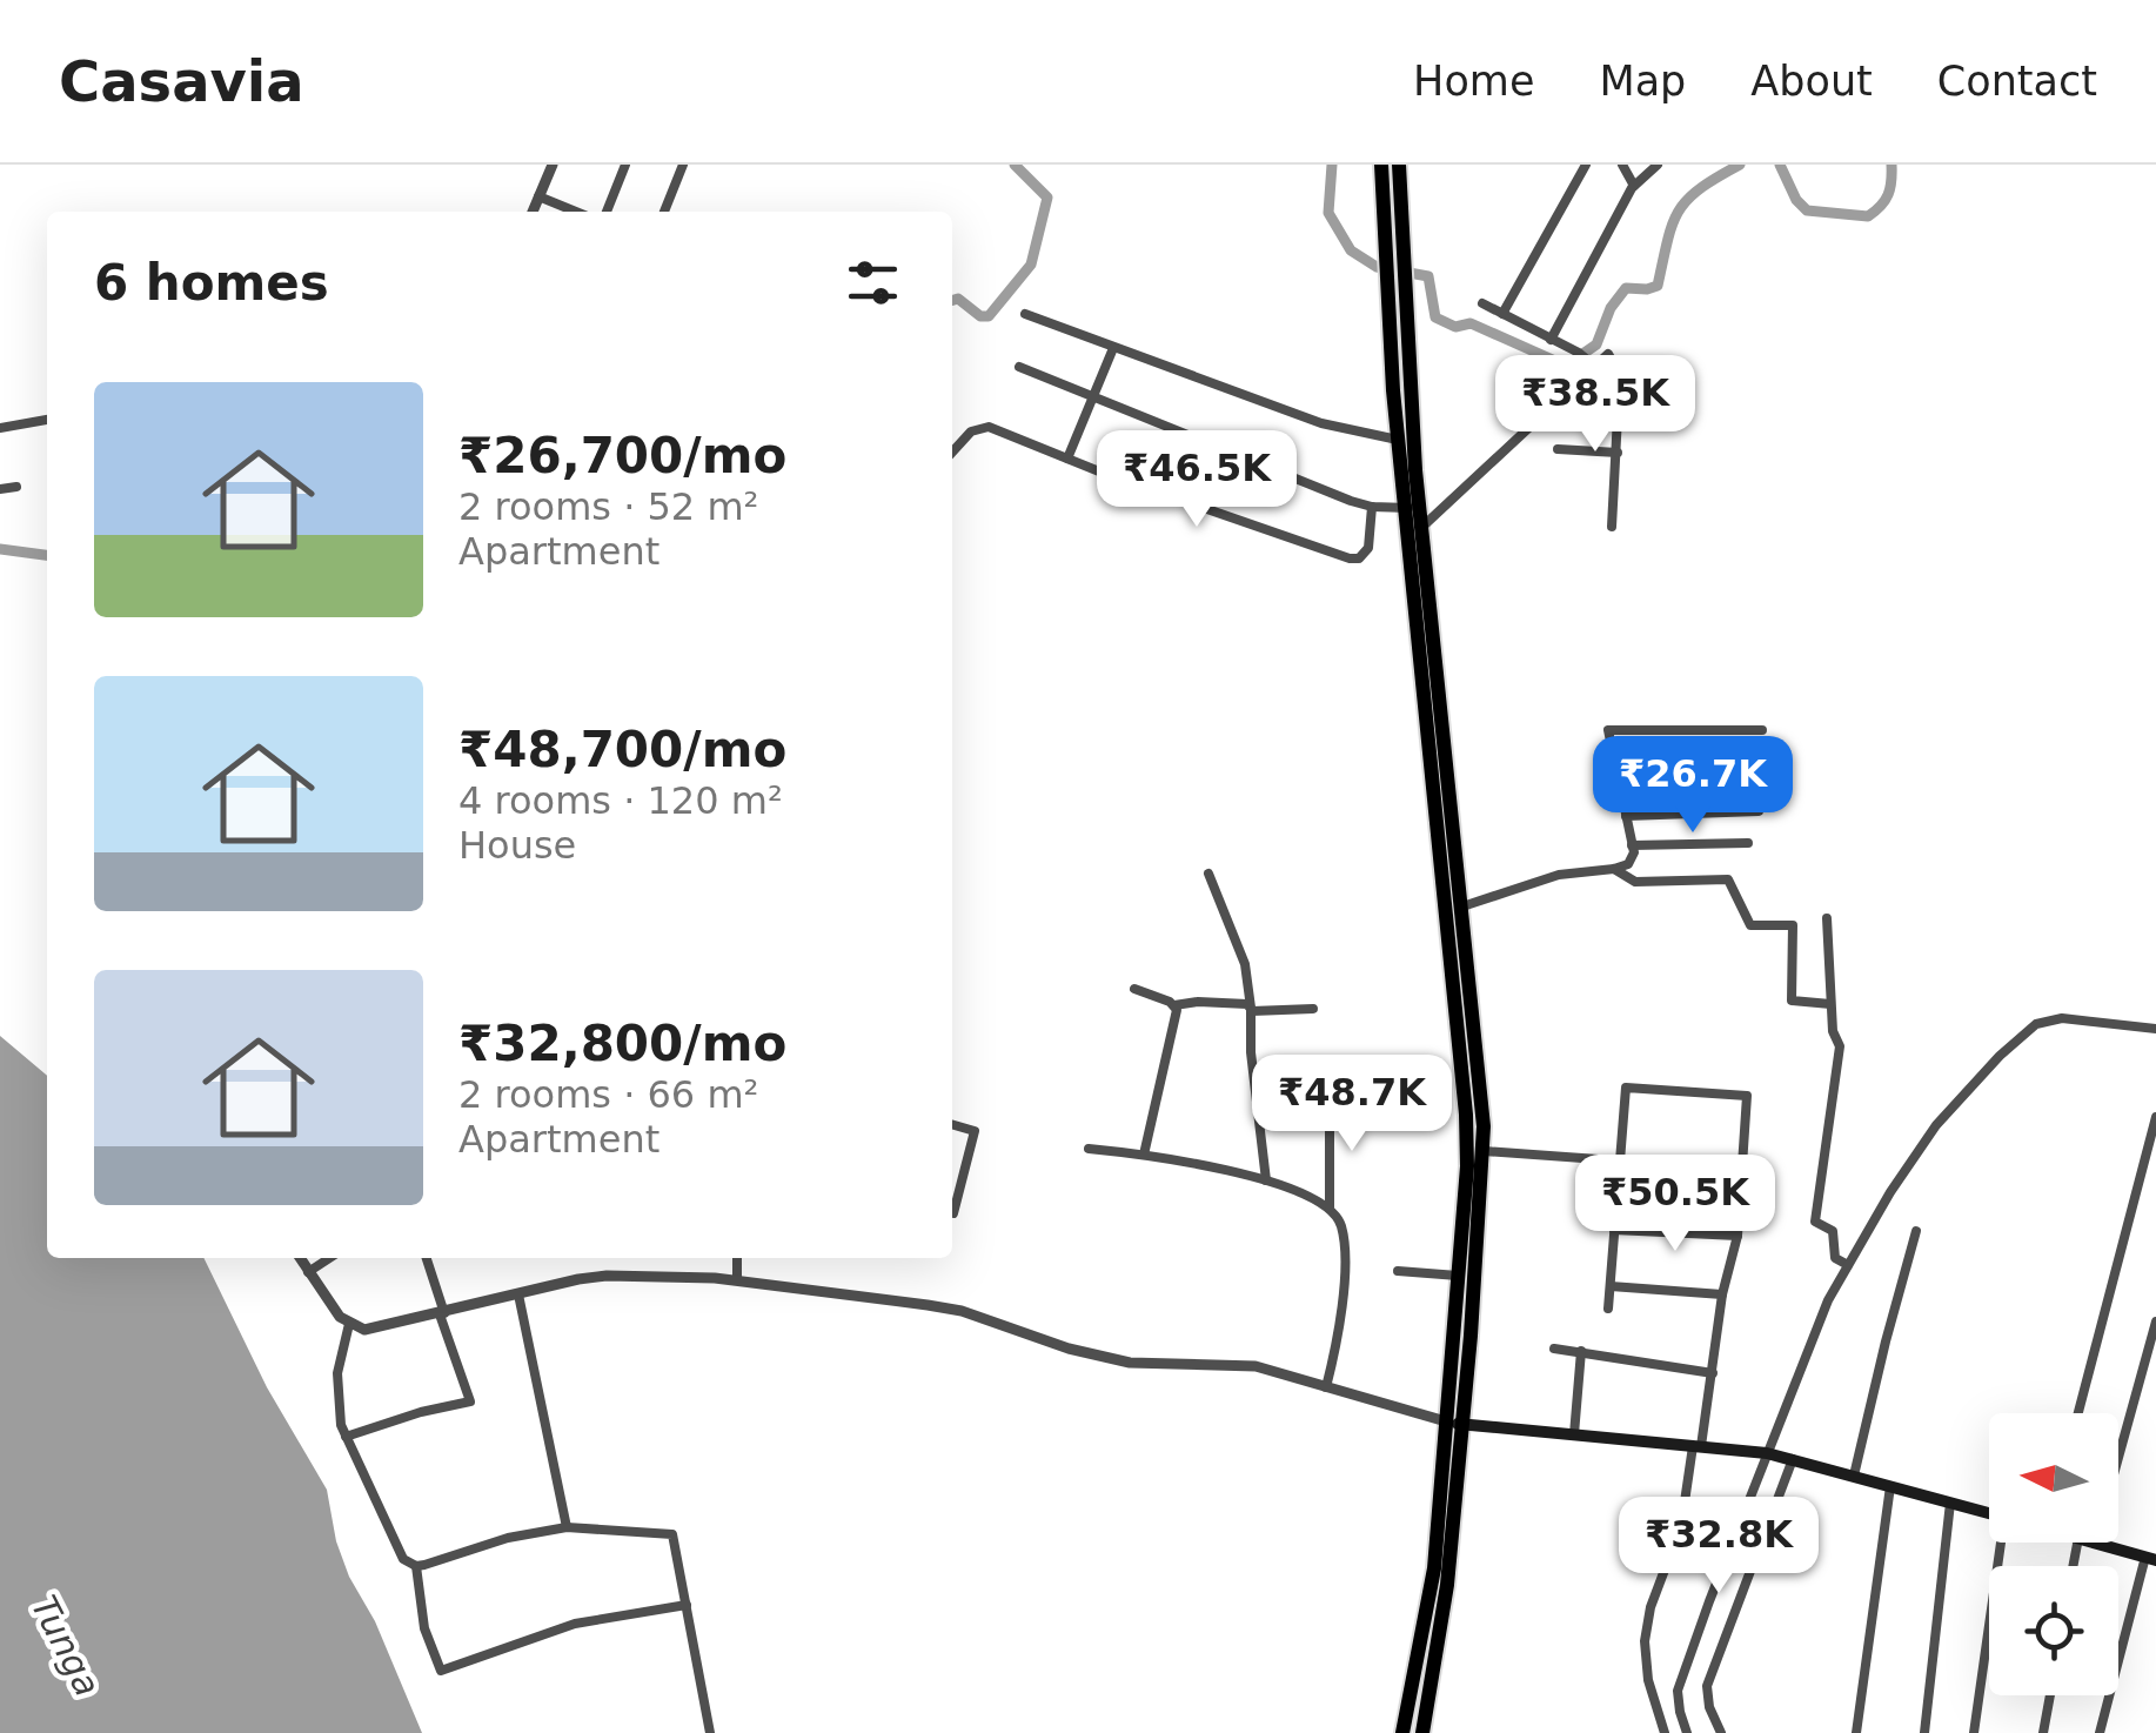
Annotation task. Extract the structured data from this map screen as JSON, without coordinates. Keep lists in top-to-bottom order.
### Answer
{
  "water": ["Tunga"],
  "north": "left",
  "page": {
    "header": "Casavia",
    "nav": [
      "Home",
      "Map",
      "About",
      "Contact"
    ],
    "heading": "6 homes",
    "list": [
      {
        "name": "₹26,700/mo",
        "note": "2 rooms · 52 m² · Apartment"
      },
      {
        "name": "₹48,700/mo",
        "note": "4 rooms · 120 m² · House"
      },
      {
        "name": "₹32,800/mo",
        "note": "2 rooms · 66 m² · Apartment"
      }
    ],
    "price": [
      "₹38.5K",
      "₹46.5K",
      "₹26.7K",
      "₹48.7K",
      "₹50.5K",
      "₹32.8K"
    ]
  }
}
